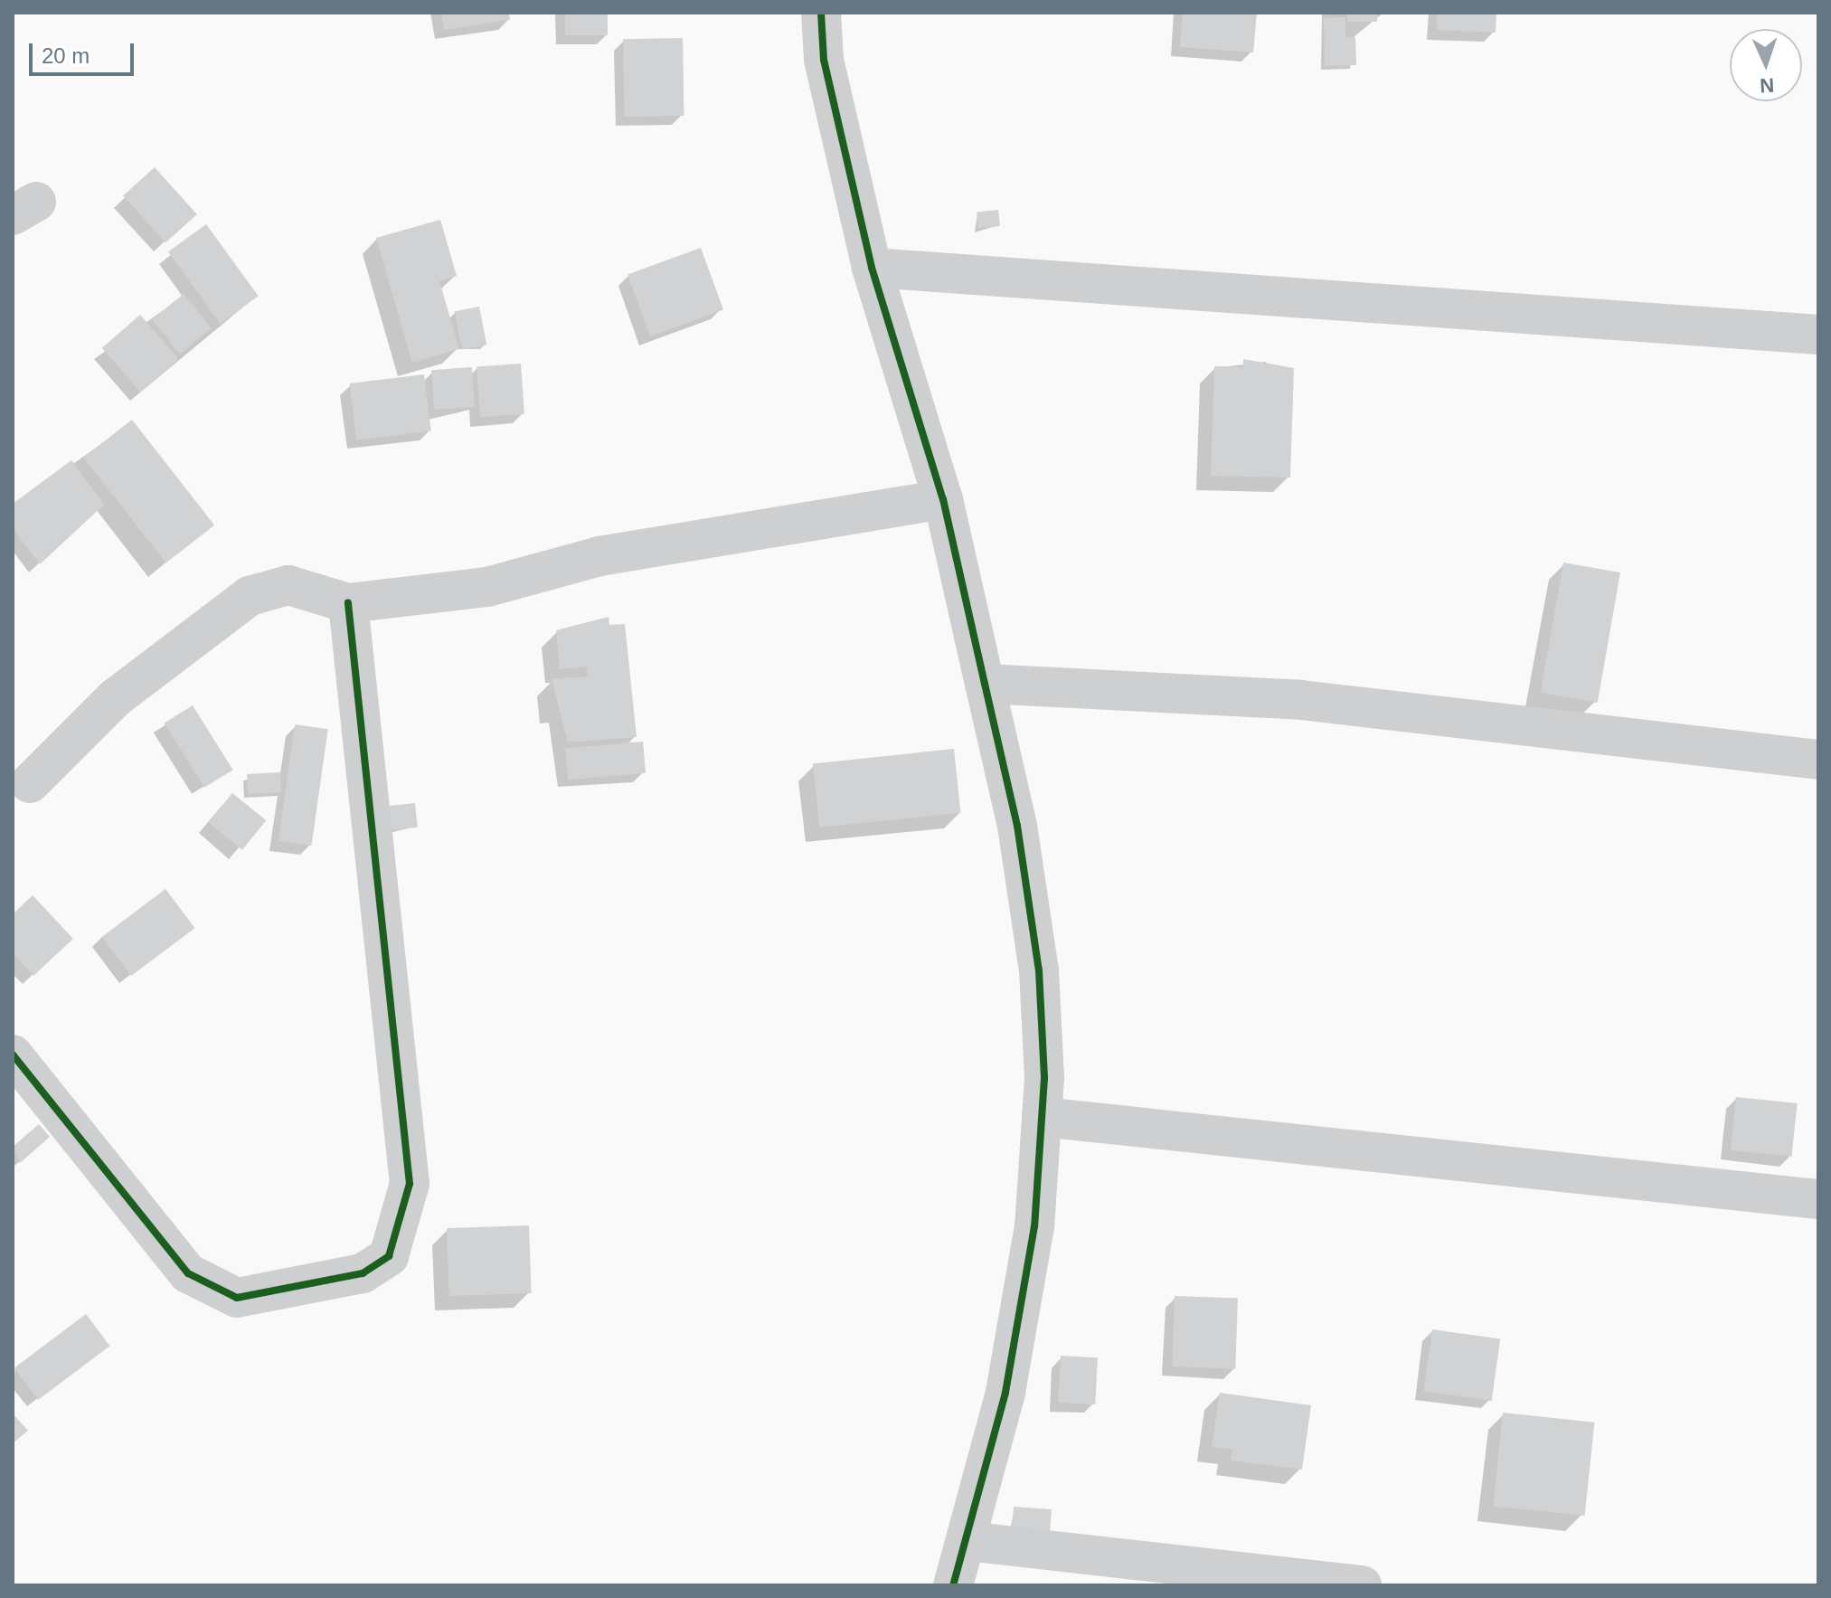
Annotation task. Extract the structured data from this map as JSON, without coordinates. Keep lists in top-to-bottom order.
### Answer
{
  "scale_bar": "20 m",
  "north": "bottom"
}
